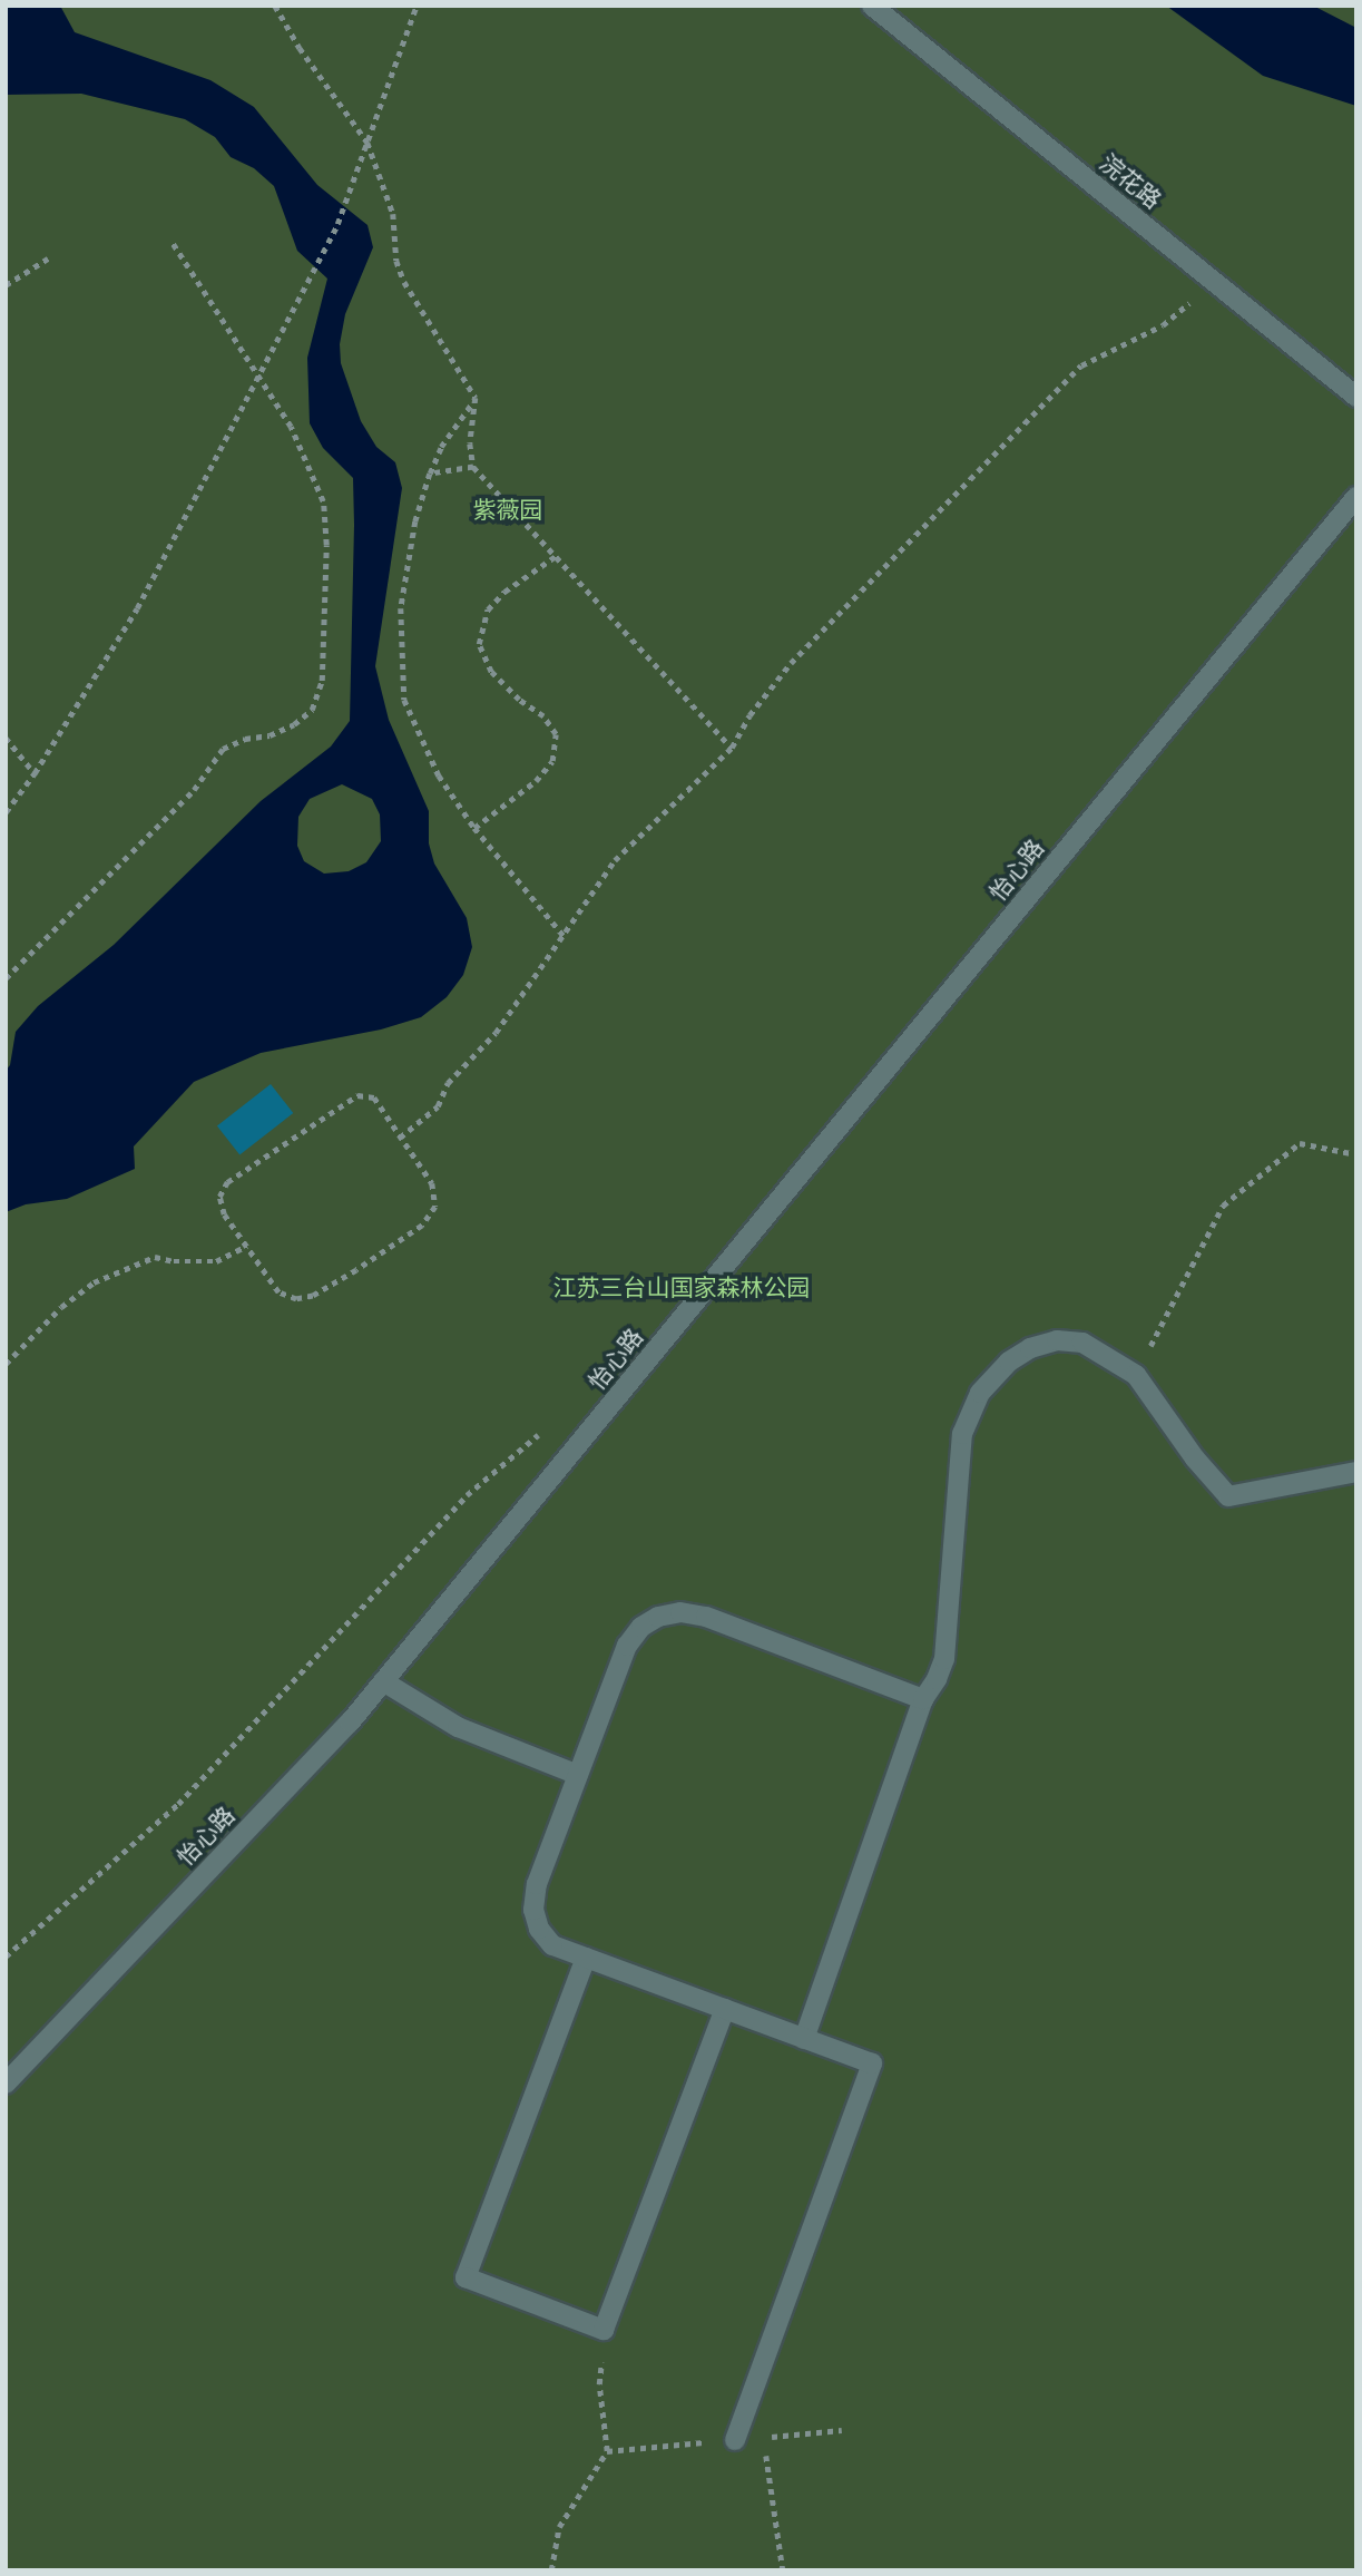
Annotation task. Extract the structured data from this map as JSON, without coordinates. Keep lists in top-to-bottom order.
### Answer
{
  "streets": {
    "street": ["浣花路", "怡心路"]
  },
  "parks": ["紫薇园", "江苏三台山国家森林公园"]
}
